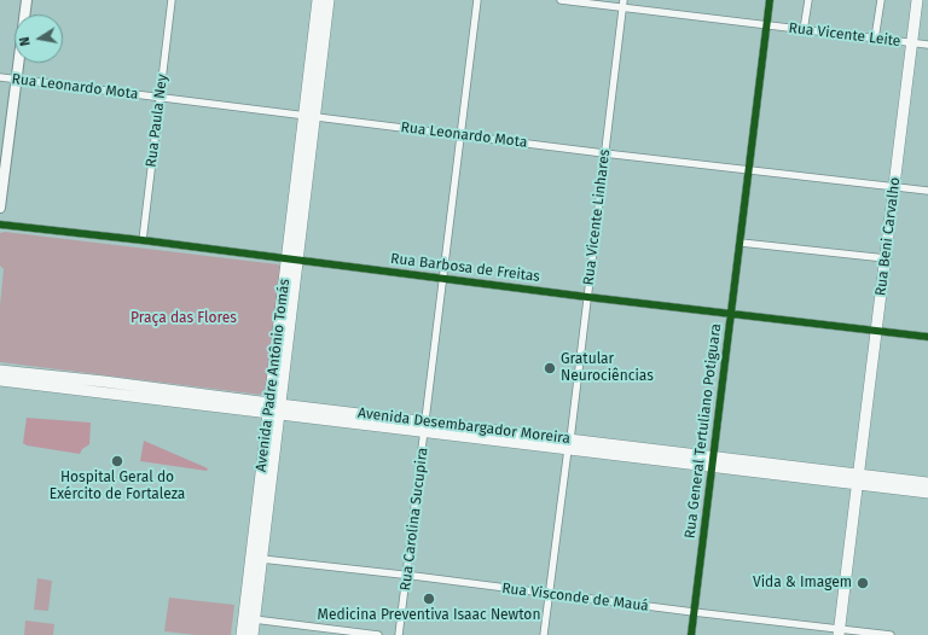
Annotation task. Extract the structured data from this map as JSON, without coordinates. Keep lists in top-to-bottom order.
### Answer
{
  "streets": {
    "main road": ["Rua Beni Carvalho", "Avenida Padre Antônio Tomás", "Avenida Desembargador Moreira"],
    "street": [
      "Rua Vicente Leite",
      "Rua Leonardo Mota",
      "Rua Paula Ney",
      "Rua Vicente Linhares",
      "Rua Barbosa de Freitas",
      "Rua General Tertuliano Potiguara",
      "Rua Carolina Sucupira",
      "Rua Visconde de Mauá"
    ]
  },
  "crossings": [
    ["Rua Vicente Leite", "Rua Vicente Linhares"],
    ["Rua Vicente Leite", "Rua Beni Carvalho"],
    ["Rua Vicente Leite", "Rua General Tertuliano Potiguara"],
    ["Rua Leonardo Mota", "Rua Paula Ney"],
    ["Rua Leonardo Mota", "Rua Vicente Linhares"],
    ["Rua Leonardo Mota", "Rua Beni Carvalho"],
    ["Rua Leonardo Mota", "Avenida Padre Antônio Tomás"],
    ["Rua Leonardo Mota", "Rua General Tertuliano Potiguara"],
    ["Rua Leonardo Mota", "Rua Carolina Sucupira"],
    ["Rua Paula Ney", "Rua Barbosa de Freitas"],
    ["Rua Vicente Linhares", "Rua Barbosa de Freitas"],
    ["Rua Vicente Linhares", "Avenida Desembargador Moreira"],
    ["Rua Vicente Linhares", "Rua Visconde de Mauá"],
    ["Rua Beni Carvalho", "Rua Barbosa de Freitas"],
    ["Rua Beni Carvalho", "Avenida Desembargador Moreira"],
    ["Rua Beni Carvalho", "Rua Visconde de Mauá"],
    ["Rua Barbosa de Freitas", "Avenida Padre Antônio Tomás"],
    ["Rua Barbosa de Freitas", "Rua General Tertuliano Potiguara"],
    ["Rua Barbosa de Freitas", "Rua Carolina Sucupira"],
    ["Avenida Padre Antônio Tomás", "Avenida Desembargador Moreira"],
    ["Avenida Padre Antônio Tomás", "Rua Visconde de Mauá"],
    ["Avenida Desembargador Moreira", "Rua General Tertuliano Potiguara"],
    ["Avenida Desembargador Moreira", "Rua Carolina Sucupira"],
    ["Rua General Tertuliano Potiguara", "Rua Visconde de Mauá"],
    ["Rua Carolina Sucupira", "Rua Visconde de Mauá"]
  ],
  "parks": ["Praça das Flores"],
  "places": [
    "Gratular Neurociências",
    "Hospital Geral do Exército de Fortaleza",
    "Vida & Imagem",
    "Medicina Preventiva Isaac Newton"
  ],
  "north": "left"
}
